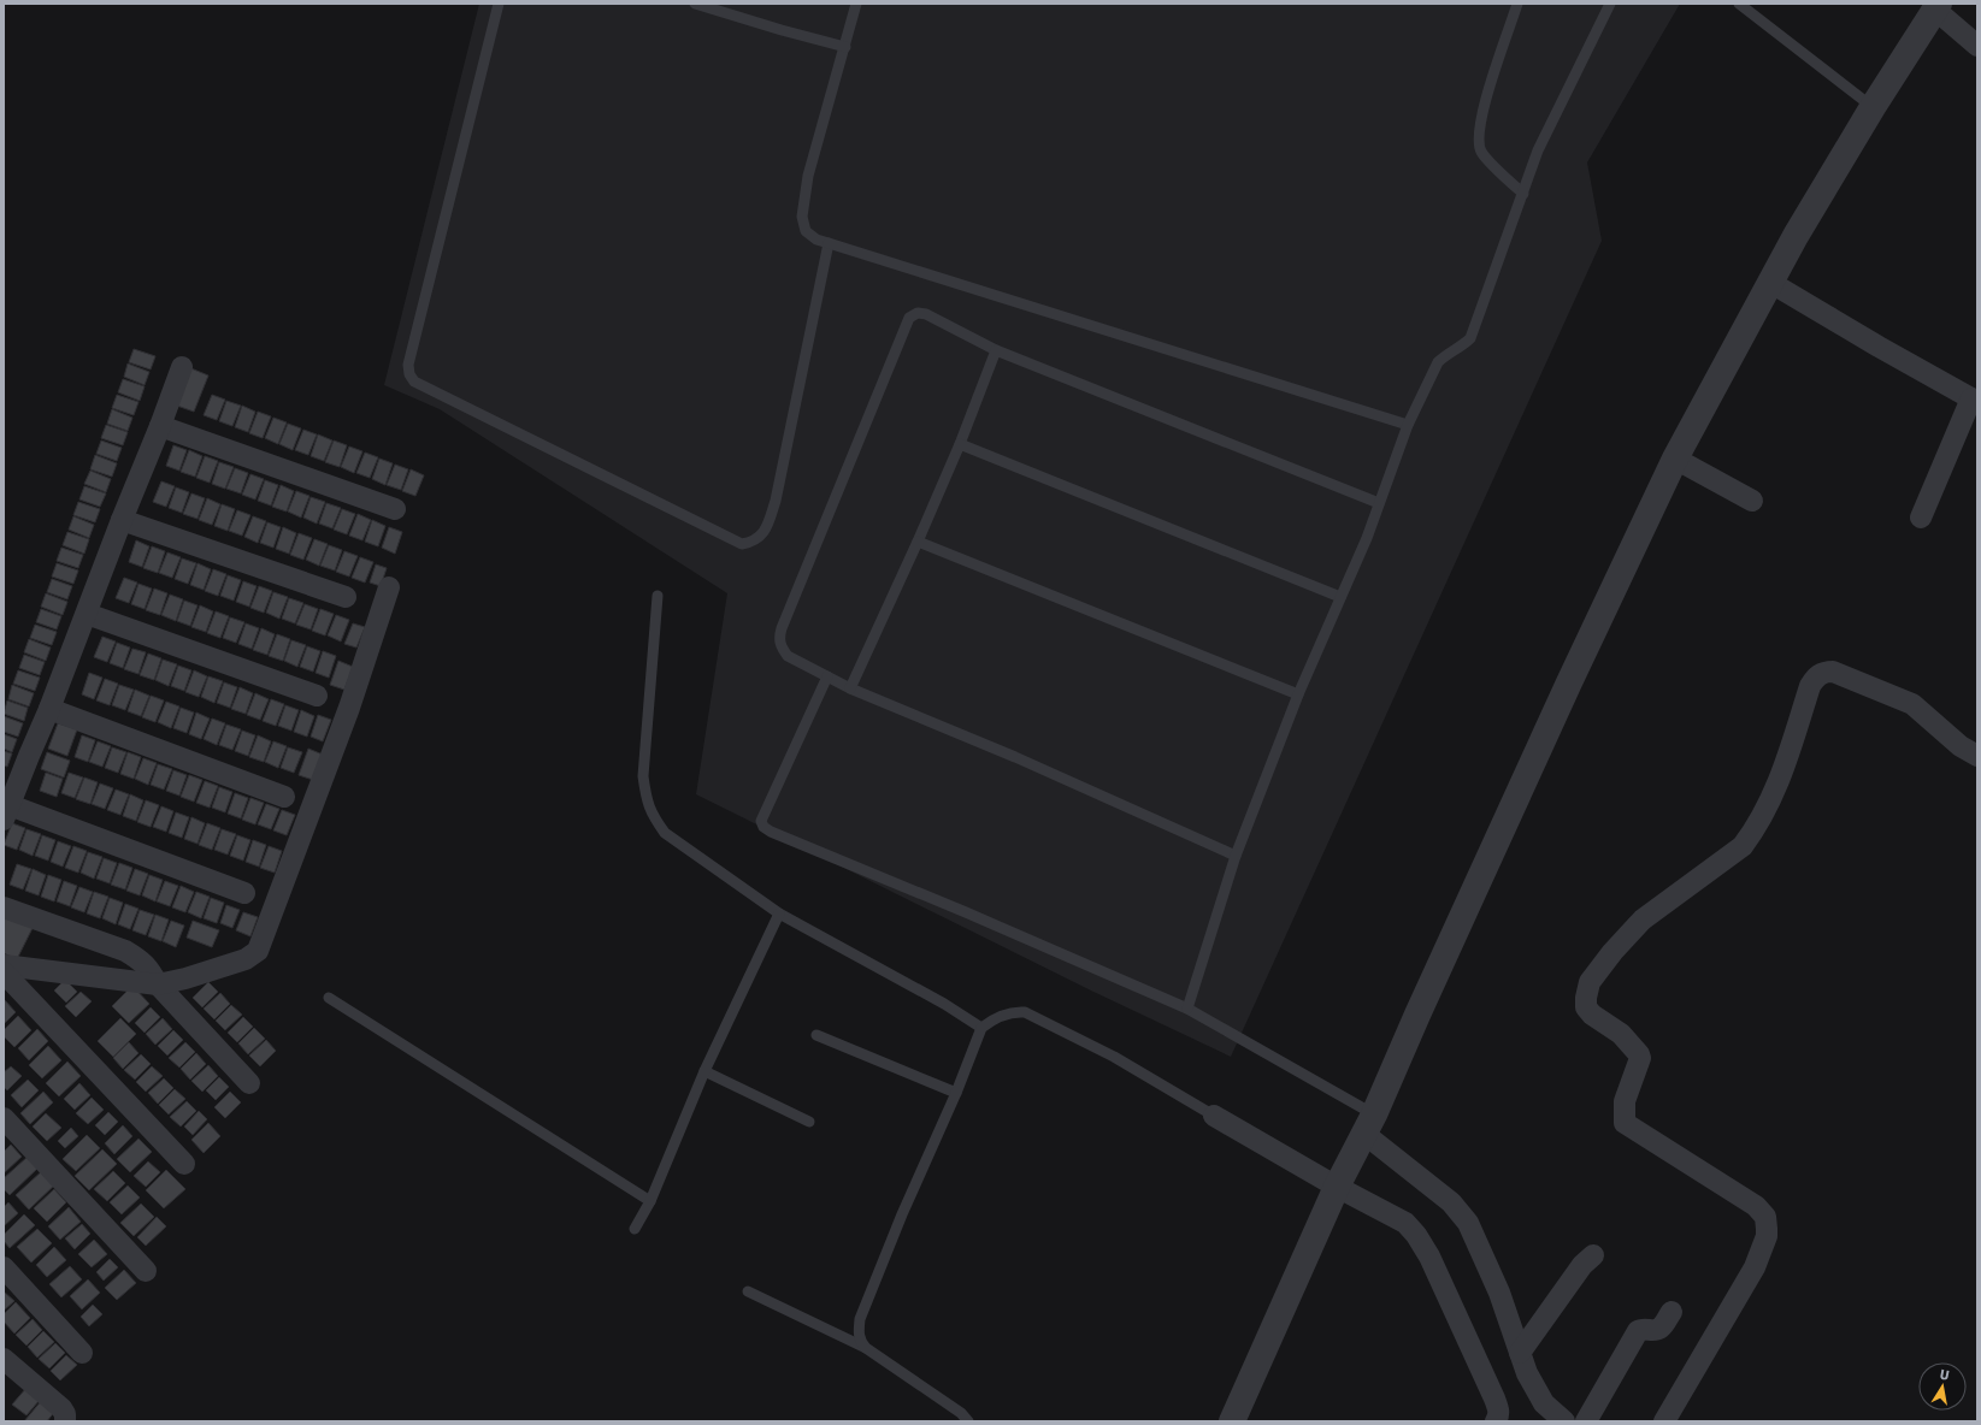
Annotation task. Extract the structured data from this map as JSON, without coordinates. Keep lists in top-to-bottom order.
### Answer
{
  "north": "top"
}
